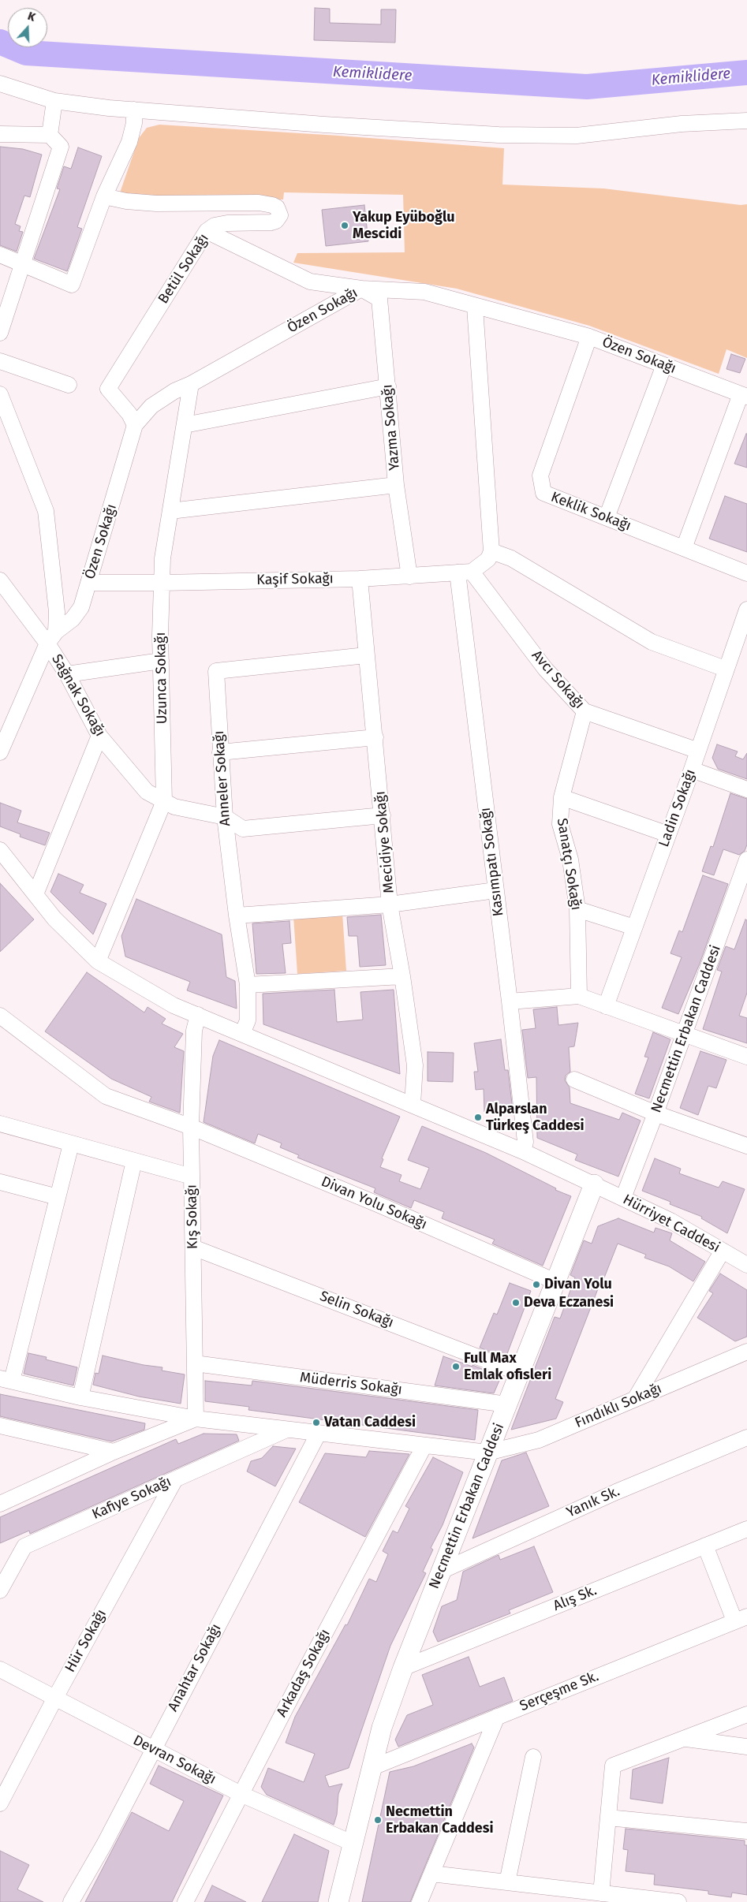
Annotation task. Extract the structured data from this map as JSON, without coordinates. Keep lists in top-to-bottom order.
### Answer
{
  "streets": {
    "main road": ["Necmettin Erbakan Caddesi"],
    "street": [
      "Betül Sokağı",
      "Özen Sokağı",
      "Yazma Sokağı",
      "Keklik Sokağı",
      "Kaşif Sokağı",
      "Uzunca Sokağı",
      "Avcı Sokağı",
      "Sağnak Sokağı",
      "Anneler Sokağı",
      "Ladin Sokağı",
      "Mecidiye Sokağı",
      "Kasımpatı Sokağı",
      "Sanatçı Sokağı",
      "Divan Yolu Sokağı",
      "Kış Sokağı",
      "Hürriyet Caddesi",
      "Selin Sokağı",
      "Müderris Sokağı",
      "Fındıklı Sokağı",
      "Kafiye Sokağı",
      "Yanık Sk.",
      "Alış Sk.",
      "Hür Sokağı",
      "Anahtar Sokağı",
      "Arkadaş Sokağı",
      "Serçeşme Sk.",
      "Devran Sokağı"
    ]
  },
  "crossings": [
    ["Betül Sokağı", "Özen Sokağı"],
    ["Özen Sokağı", "Yazma Sokağı"],
    ["Özen Sokağı", "Keklik Sokağı"],
    ["Özen Sokağı", "Kaşif Sokağı"],
    ["Özen Sokağı", "Uzunca Sokağı"],
    ["Özen Sokağı", "Sağnak Sokağı"],
    ["Yazma Sokağı", "Kaşif Sokağı"],
    ["Kaşif Sokağı", "Uzunca Sokağı"],
    ["Kaşif Sokağı", "Avcı Sokağı"],
    ["Kaşif Sokağı", "Mecidiye Sokağı"],
    ["Kaşif Sokağı", "Kasımpatı Sokağı"],
    ["Uzunca Sokağı", "Sağnak Sokağı"],
    ["Avcı Sokağı", "Ladin Sokağı"],
    ["Avcı Sokağı", "Kasımpatı Sokağı"],
    ["Avcı Sokağı", "Sanatçı Sokağı"],
    ["Sağnak Sokağı", "Anneler Sokağı"],
    ["Anneler Sokağı", "Mecidiye Sokağı"],
    ["Necmettin Erbakan Caddesi", "Divan Yolu Sokağı"],
    ["Necmettin Erbakan Caddesi", "Hürriyet Caddesi"],
    ["Necmettin Erbakan Caddesi", "Selin Sokağı"],
    ["Necmettin Erbakan Caddesi", "Müderris Sokağı"],
    ["Necmettin Erbakan Caddesi", "Fındıklı Sokağı"],
    ["Necmettin Erbakan Caddesi", "Yanık Sk."],
    ["Necmettin Erbakan Caddesi", "Alış Sk."],
    ["Necmettin Erbakan Caddesi", "Serçeşme Sk."],
    ["Necmettin Erbakan Caddesi", "Devran Sokağı"],
    ["Divan Yolu Sokağı", "Kış Sokağı"],
    ["Kış Sokağı", "Selin Sokağı"],
    ["Kış Sokağı", "Müderris Sokağı"],
    ["Kafiye Sokağı", "Hür Sokağı"],
    ["Hür Sokağı", "Devran Sokağı"],
    ["Anahtar Sokağı", "Devran Sokağı"],
    ["Arkadaş Sokağı", "Devran Sokağı"]
  ],
  "water": ["Kemiklidere"],
  "places": [
    "Yakup Eyüboğlu Mescidi",
    "Alparslan Türkeş Caddesi",
    "Divan Yolu",
    "Deva Eczanesi",
    "Full Max Emlak ofisleri",
    "Vatan Caddesi",
    "Necmettin Erbakan Caddesi"
  ],
  "north": "top"
}
